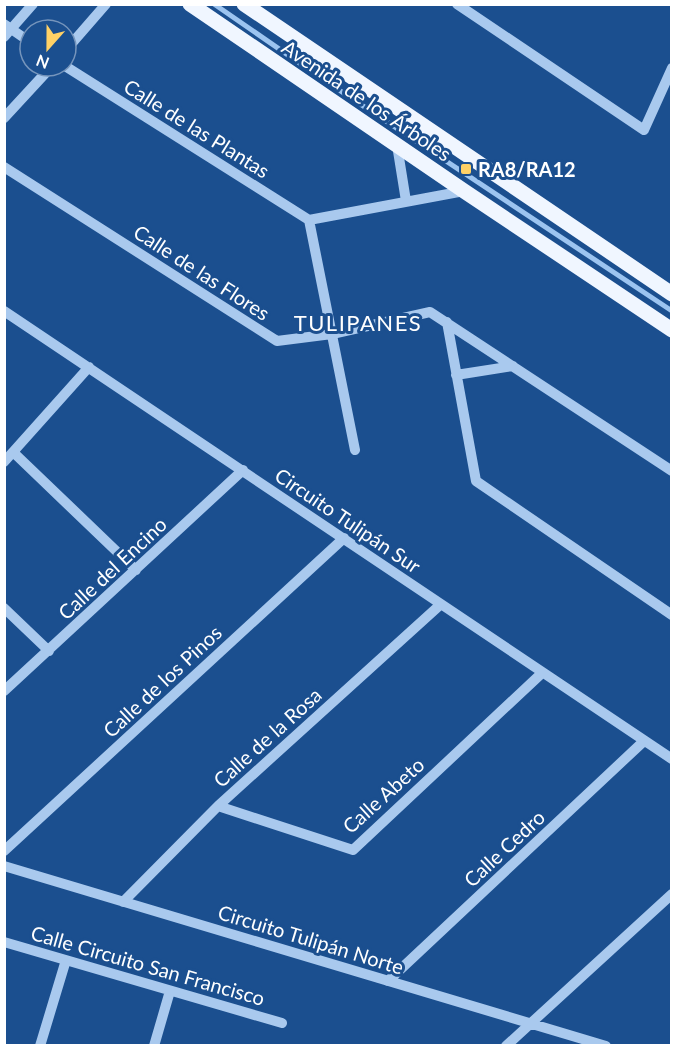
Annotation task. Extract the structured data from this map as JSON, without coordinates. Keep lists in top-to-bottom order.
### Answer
{
  "streets": {
    "main road": ["Avenida de los Árboles"],
    "street": [
      "Calle de las Plantas",
      "Calle de las Flores",
      "Circuito Tulipán Sur",
      "Calle del Encino",
      "Calle de los Pinos",
      "Calle de la Rosa",
      "Calle Abeto",
      "Calle Cedro",
      "Circuito Tulipán Norte",
      "Calle Circuito San Francisco"
    ]
  },
  "crossings": [
    ["Circuito Tulipán Sur", "Calle del Encino"],
    ["Circuito Tulipán Sur", "Calle de los Pinos"],
    ["Circuito Tulipán Sur", "Calle de la Rosa"],
    ["Circuito Tulipán Sur", "Calle Abeto"],
    ["Circuito Tulipán Sur", "Calle Cedro"],
    ["Calle de la Rosa", "Calle Abeto"],
    ["Calle de la Rosa", "Circuito Tulipán Norte"],
    ["Calle Cedro", "Circuito Tulipán Norte"]
  ],
  "districts": ["TULIPANES"],
  "places": {
    "transit": ["RA8/RA12"]
  },
  "north": "bottom"
}
